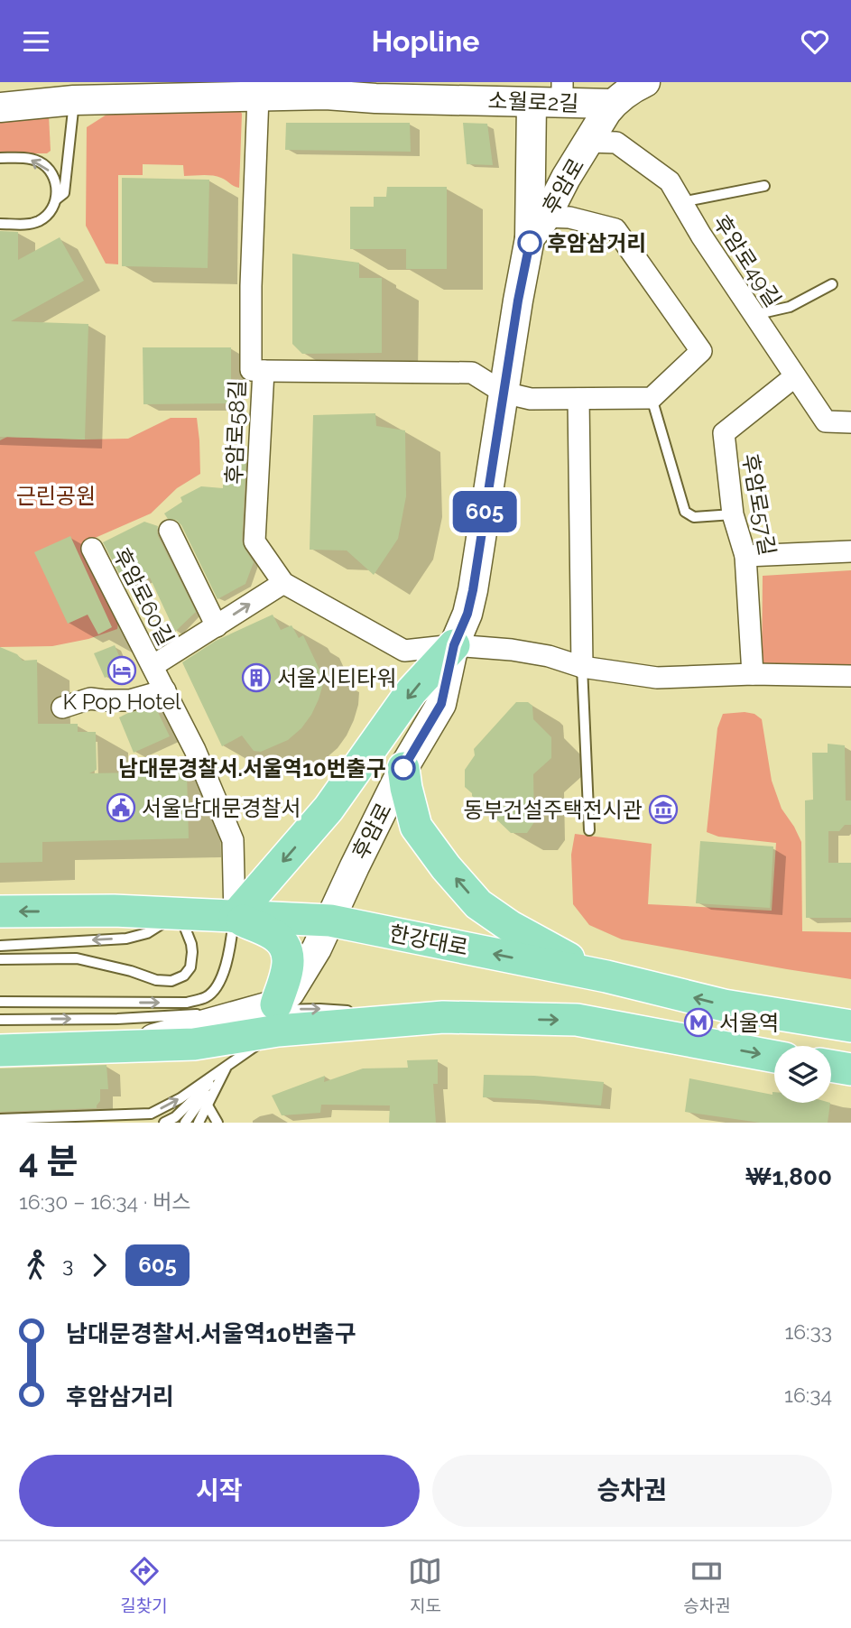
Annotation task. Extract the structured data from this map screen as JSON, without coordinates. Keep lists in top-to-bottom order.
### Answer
{
  "streets": {
    "main road": ["한강대로"],
    "street": [
      "소월로2길",
      "후암로",
      "후암로49길",
      "후암로58길",
      "후암로57길",
      "후암로60길"
    ]
  },
  "crossings": [
    ["소월로2길", "후암로"],
    ["소월로2길", "후암로58길"],
    ["후암로", "후암로49길"],
    ["후암로", "후암로58길"],
    ["후암로", "한강대로"],
    ["후암로49길", "후암로57길"],
    ["후암로58길", "후암로60길"],
    ["후암로60길", "한강대로"]
  ],
  "parks": ["근린공원"],
  "places": {
    "other": ["후암삼거리", "남대문경찰서.서울역10번출구"],
    "hotel": ["K Pop Hotel"],
    "building": ["서울시티타워"],
    "public building": ["서울남대문경찰서"],
    "museum": ["동부건설주택전시관"],
    "metro station": ["서울역"]
  },
  "lines": ["bus line 605"],
  "page": {
    "header": "Hopline",
    "on_map": "605",
    "heading": ["4 분", "16:30 – 16:34 · 버스", "₩1,800"],
    "legs": ["3", "605"],
    "list": [
      {
        "name": "남대문경찰서.서울역10번출구",
        "value": "16:33"
      },
      {
        "name": "후암삼거리",
        "value": "16:34"
      }
    ],
    "buttons": ["시작", "승차권"],
    "tabs": ["길찾기", "지도", "승차권"]
  }
}
